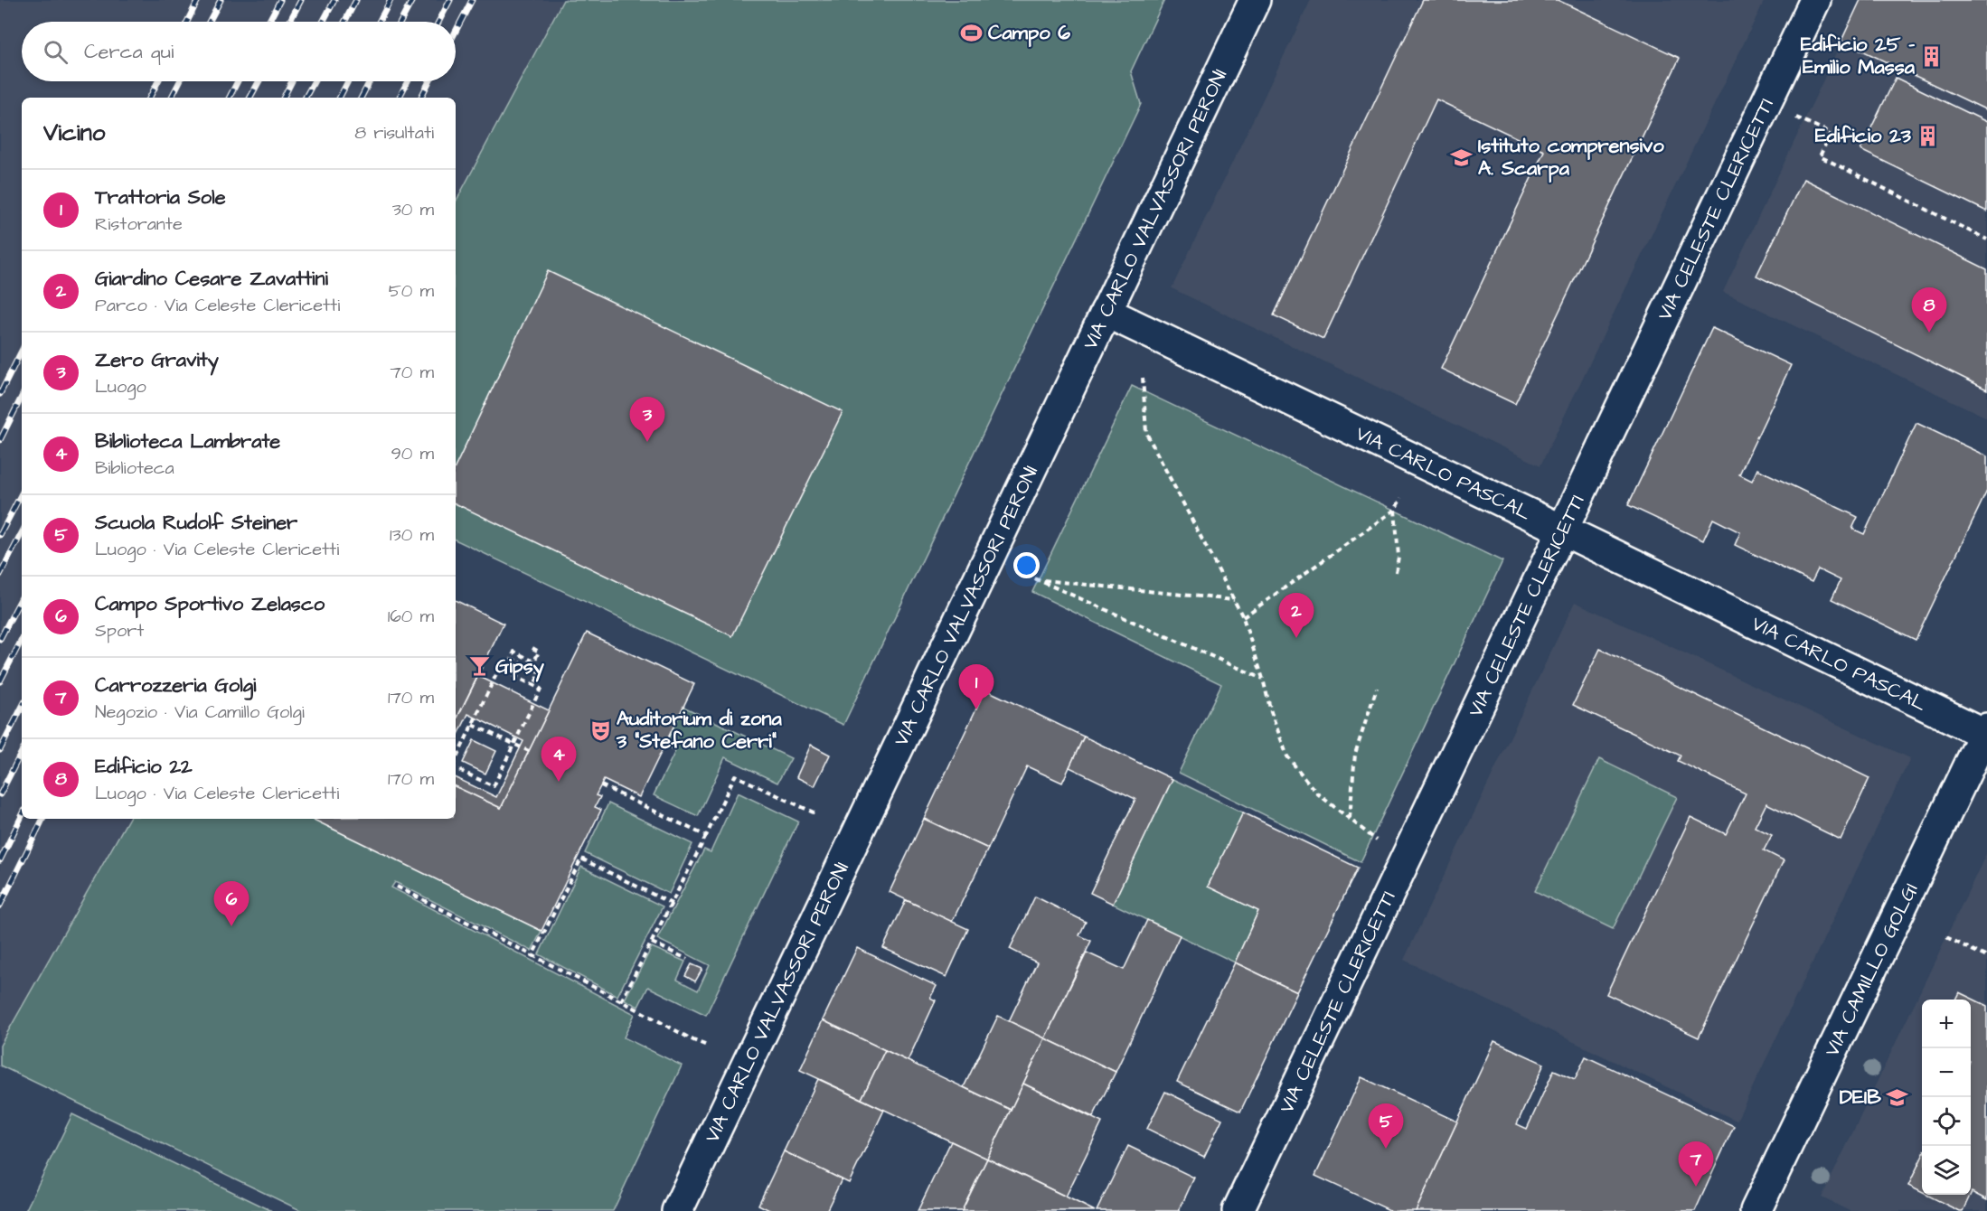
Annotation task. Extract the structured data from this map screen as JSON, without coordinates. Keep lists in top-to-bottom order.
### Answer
{
  "streets": {
    "street": [
      "VIA CARLO VALVASSORI PERONI",
      "VIA CELESTE CLERICETTI",
      "VIA CARLO PASCAL",
      "VIA CAMILLO GOLGI"
    ]
  },
  "crossings": [
    ["VIA CARLO VALVASSORI PERONI", "VIA CARLO PASCAL"],
    ["VIA CELESTE CLERICETTI", "VIA CARLO PASCAL"],
    ["VIA CARLO PASCAL", "VIA CAMILLO GOLGI"]
  ],
  "places": {
    "sports": ["Campo 6"],
    "building": ["Edificio 25 – Emilio Massa", "Edificio 23"],
    "school or university": ["Istituto comprensivo A. Scarpa", "DEIB"],
    "bar": ["Gipsy"],
    "theatre": ["Auditorium di zona 3 \"Stefano Cerri\""]
  },
  "page": {
    "search": "Cerca qui",
    "heading": ["Vicino", "8 risultati"],
    "list": [
      {
        "mark": "1",
        "name": "Trattoria Sole",
        "note": "Ristorante",
        "value": "30 m"
      },
      {
        "mark": "2",
        "name": "Giardino Cesare Zavattini",
        "note": "Parco · Via Celeste Clericetti",
        "value": "50 m"
      },
      {
        "mark": "3",
        "name": "Zero Gravity",
        "note": "Luogo",
        "value": "70 m"
      },
      {
        "mark": "4",
        "name": "Biblioteca Lambrate",
        "note": "Biblioteca",
        "value": "90 m"
      },
      {
        "mark": "5",
        "name": "Scuola Rudolf Steiner",
        "note": "Luogo · Via Celeste Clericetti",
        "value": "130 m"
      },
      {
        "mark": "6",
        "name": "Campo Sportivo Zelasco",
        "note": "Sport",
        "value": "160 m"
      },
      {
        "mark": "7",
        "name": "Carrozzeria Golgi",
        "note": "Negozio · Via Camillo Golgi",
        "value": "170 m"
      },
      {
        "mark": "8",
        "name": "Edificio 22",
        "note": "Luogo · Via Celeste Clericetti",
        "value": "170 m"
      }
    ],
    "pins": [
      "8",
      "3",
      "2",
      "1",
      "4",
      "6",
      "5",
      "7"
    ],
    "map_buttons": ["+", "−"]
  }
}
